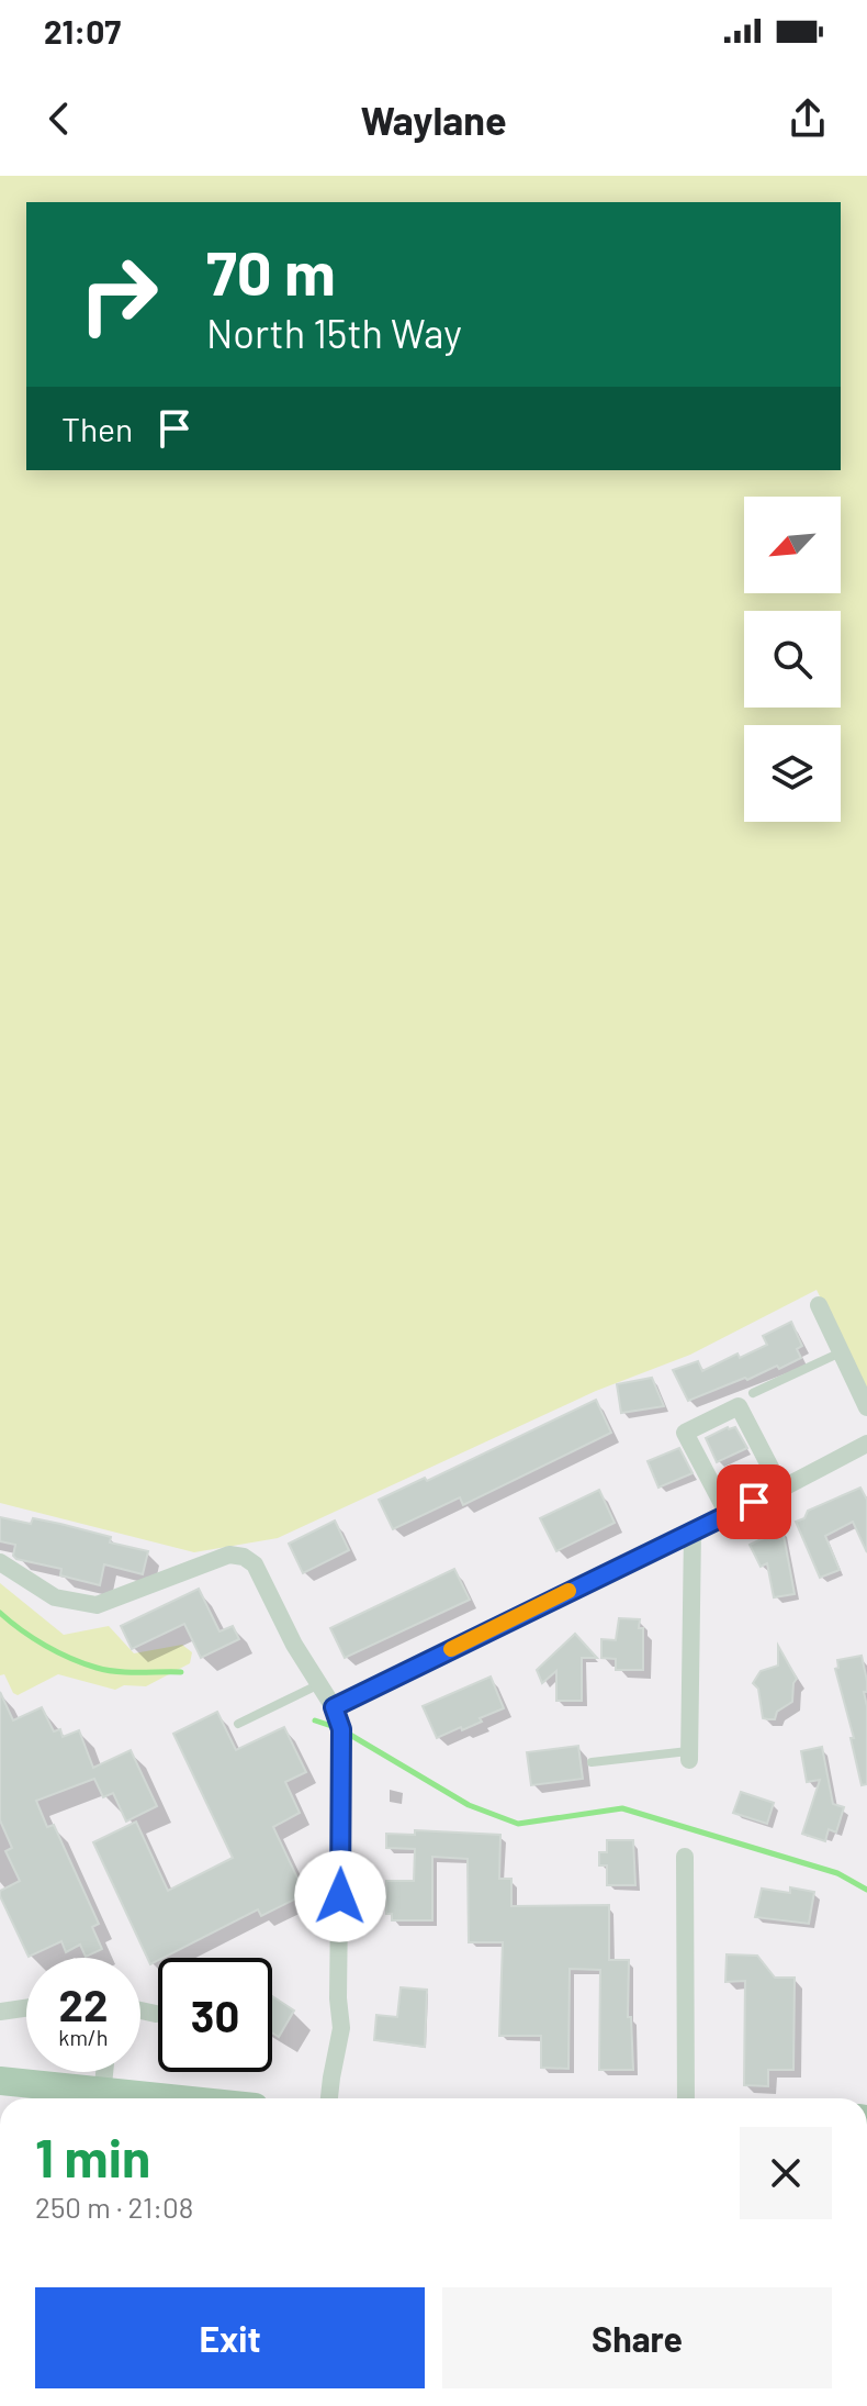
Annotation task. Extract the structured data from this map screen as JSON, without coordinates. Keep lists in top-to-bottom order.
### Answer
{
  "north": "bottom left",
  "page": {
    "status": "21:07",
    "header": "Waylane",
    "turn": ["70 m", "North 15th Way"],
    "then": "Then",
    "speed": "22 km/h",
    "limit": "30",
    "heading": ["1 min", "250 m · 21:08"],
    "buttons": ["Exit", "Share"]
  }
}
